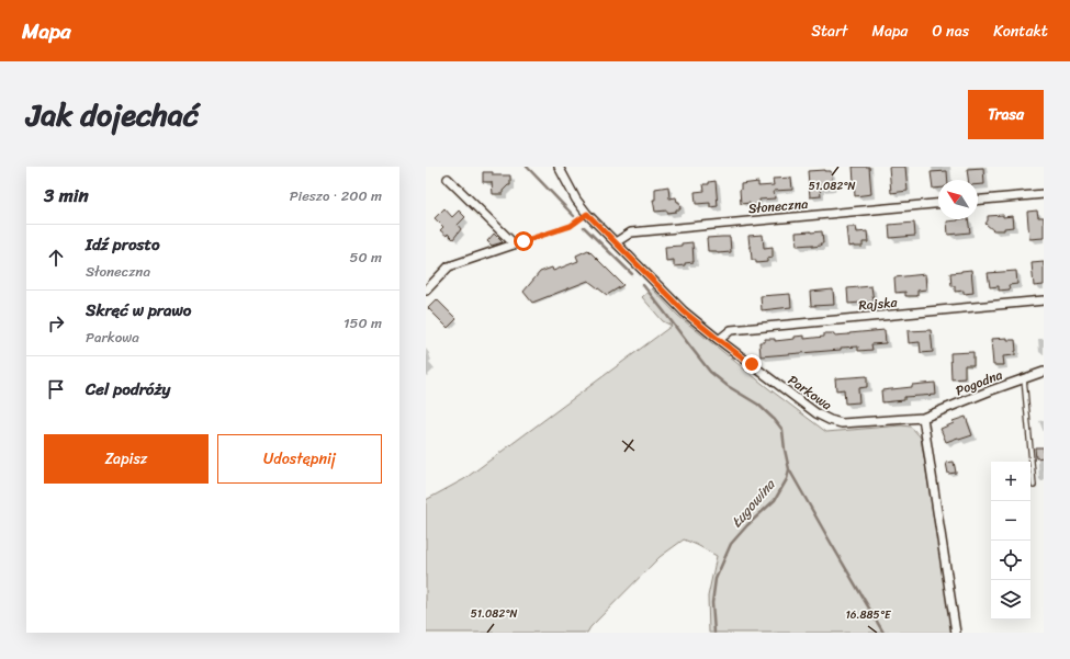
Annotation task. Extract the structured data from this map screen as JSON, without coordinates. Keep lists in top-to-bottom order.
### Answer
{
  "streets": {
    "street": [
      "Słoneczna",
      "Rajska",
      "Pogodna",
      "Parkowa"
    ]
  },
  "crossings": [
    ["Słoneczna", "Parkowa"],
    ["Rajska", "Parkowa"],
    ["Pogodna", "Parkowa"]
  ],
  "water": ["Ługowina"],
  "north": "top left",
  "page": {
    "header": "Mapa",
    "nav": [
      "Start",
      "Mapa",
      "O nas",
      "Kontakt"
    ],
    "title": "Jak dojechać",
    "buttons": [
      "Trasa",
      ["Zapisz", "Udostępnij"]
    ],
    "heading": ["3 min", "Pieszo · 200 m"],
    "list": [
      ["Idź prosto", "Słoneczna", "50 m"],
      ["Skręć w prawo", "Parkowa", "150 m"],
      "Cel podróży"
    ],
    "map_buttons": ["+", "−"]
  },
  "coordinates": ["51.082°N", "16.885°E"]
}
